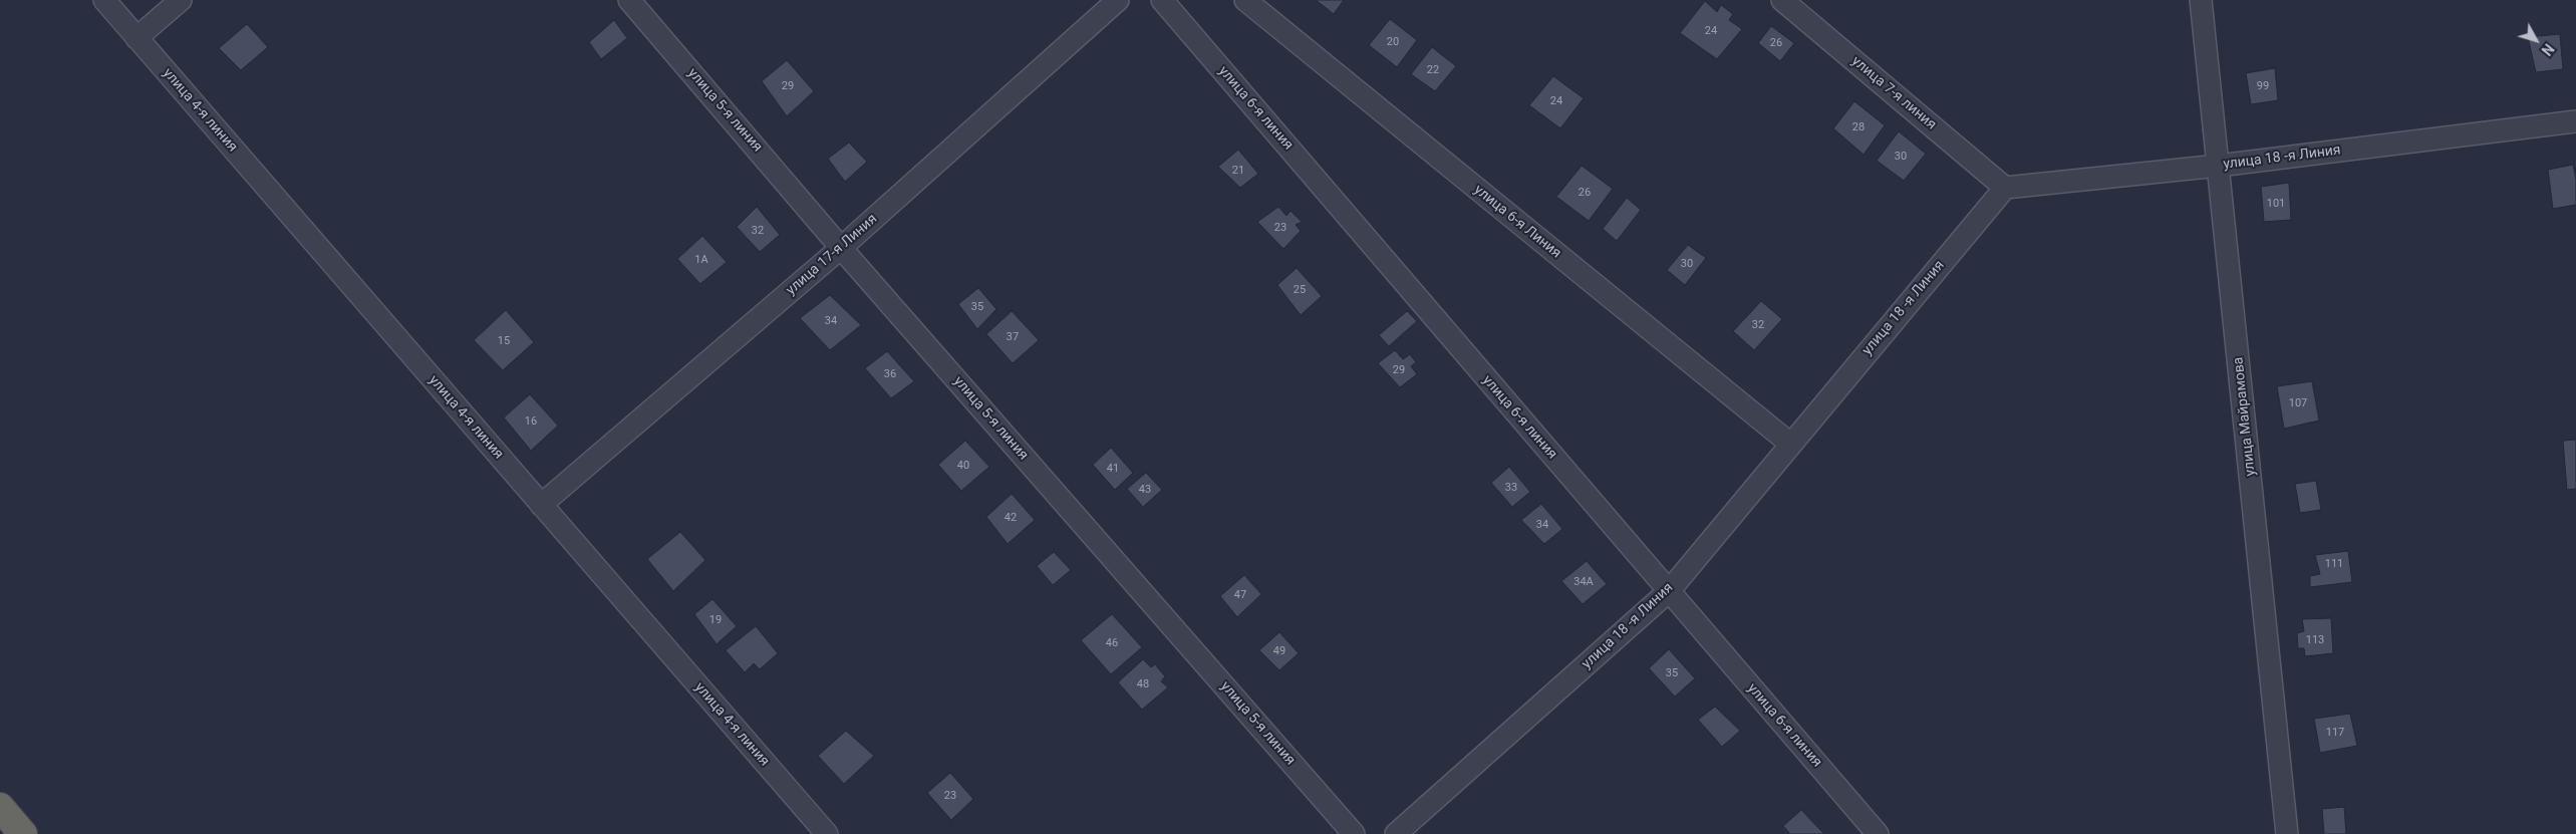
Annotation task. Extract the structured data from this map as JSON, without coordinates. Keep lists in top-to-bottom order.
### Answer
{
  "streets": {
    "street": [
      "улица 7-я линия",
      "улица 6-я линия",
      "улица 4-я линия",
      "улица 5-я линия",
      "улица 18 -я Линия",
      "улица 6-я Линия",
      "улица 17-я Линия",
      "улица Майрамова"
    ]
  },
  "crossings": [
    ["улица 7-я линия", "улица 18 -я Линия"],
    ["улица 6-я линия", "улица 18 -я Линия"],
    ["улица 4-я линия", "улица 17-я Линия"],
    ["улица 5-я линия", "улица 17-я Линия"],
    ["улица 18 -я Линия", "улица 6-я Линия"],
    ["улица 18 -я Линия", "улица Майрамова"]
  ],
  "house_numbers": [
    "24",
    "20",
    "26",
    "22",
    "29",
    "99",
    "24",
    "28",
    "30",
    "21",
    "26",
    "101",
    "23",
    "32",
    "1А",
    "30",
    "25",
    "35",
    "34",
    "32",
    "37",
    "15",
    "29",
    "36",
    "107",
    "16",
    "40",
    "41",
    "33",
    "43",
    "42",
    "34",
    "111",
    "34А",
    "47",
    "19",
    "113",
    "46",
    "49",
    "35",
    "48",
    "117",
    "23"
  ],
  "north": "bottom right"
}
